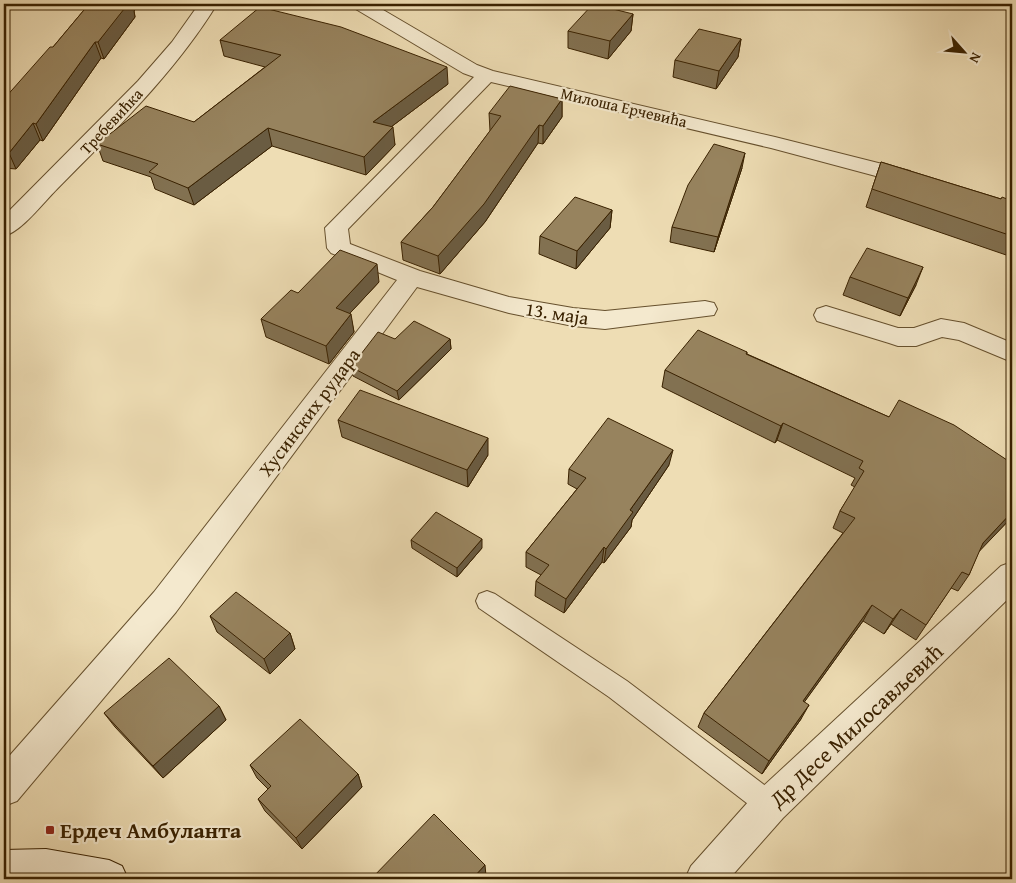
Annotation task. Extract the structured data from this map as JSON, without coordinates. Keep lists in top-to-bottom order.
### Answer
{
  "streets": {
    "street": [
      "Милоша Ерчевића",
      "Требевићка",
      "13. маја",
      "Хусинских рудара",
      "Др Десе Милосављевић"
    ]
  },
  "crossings": [
    ["13. маја", "Хусинских рудара"]
  ],
  "places": {
    "transit": ["Ердеч Амбуланта"]
  },
  "north": "bottom right"
}
